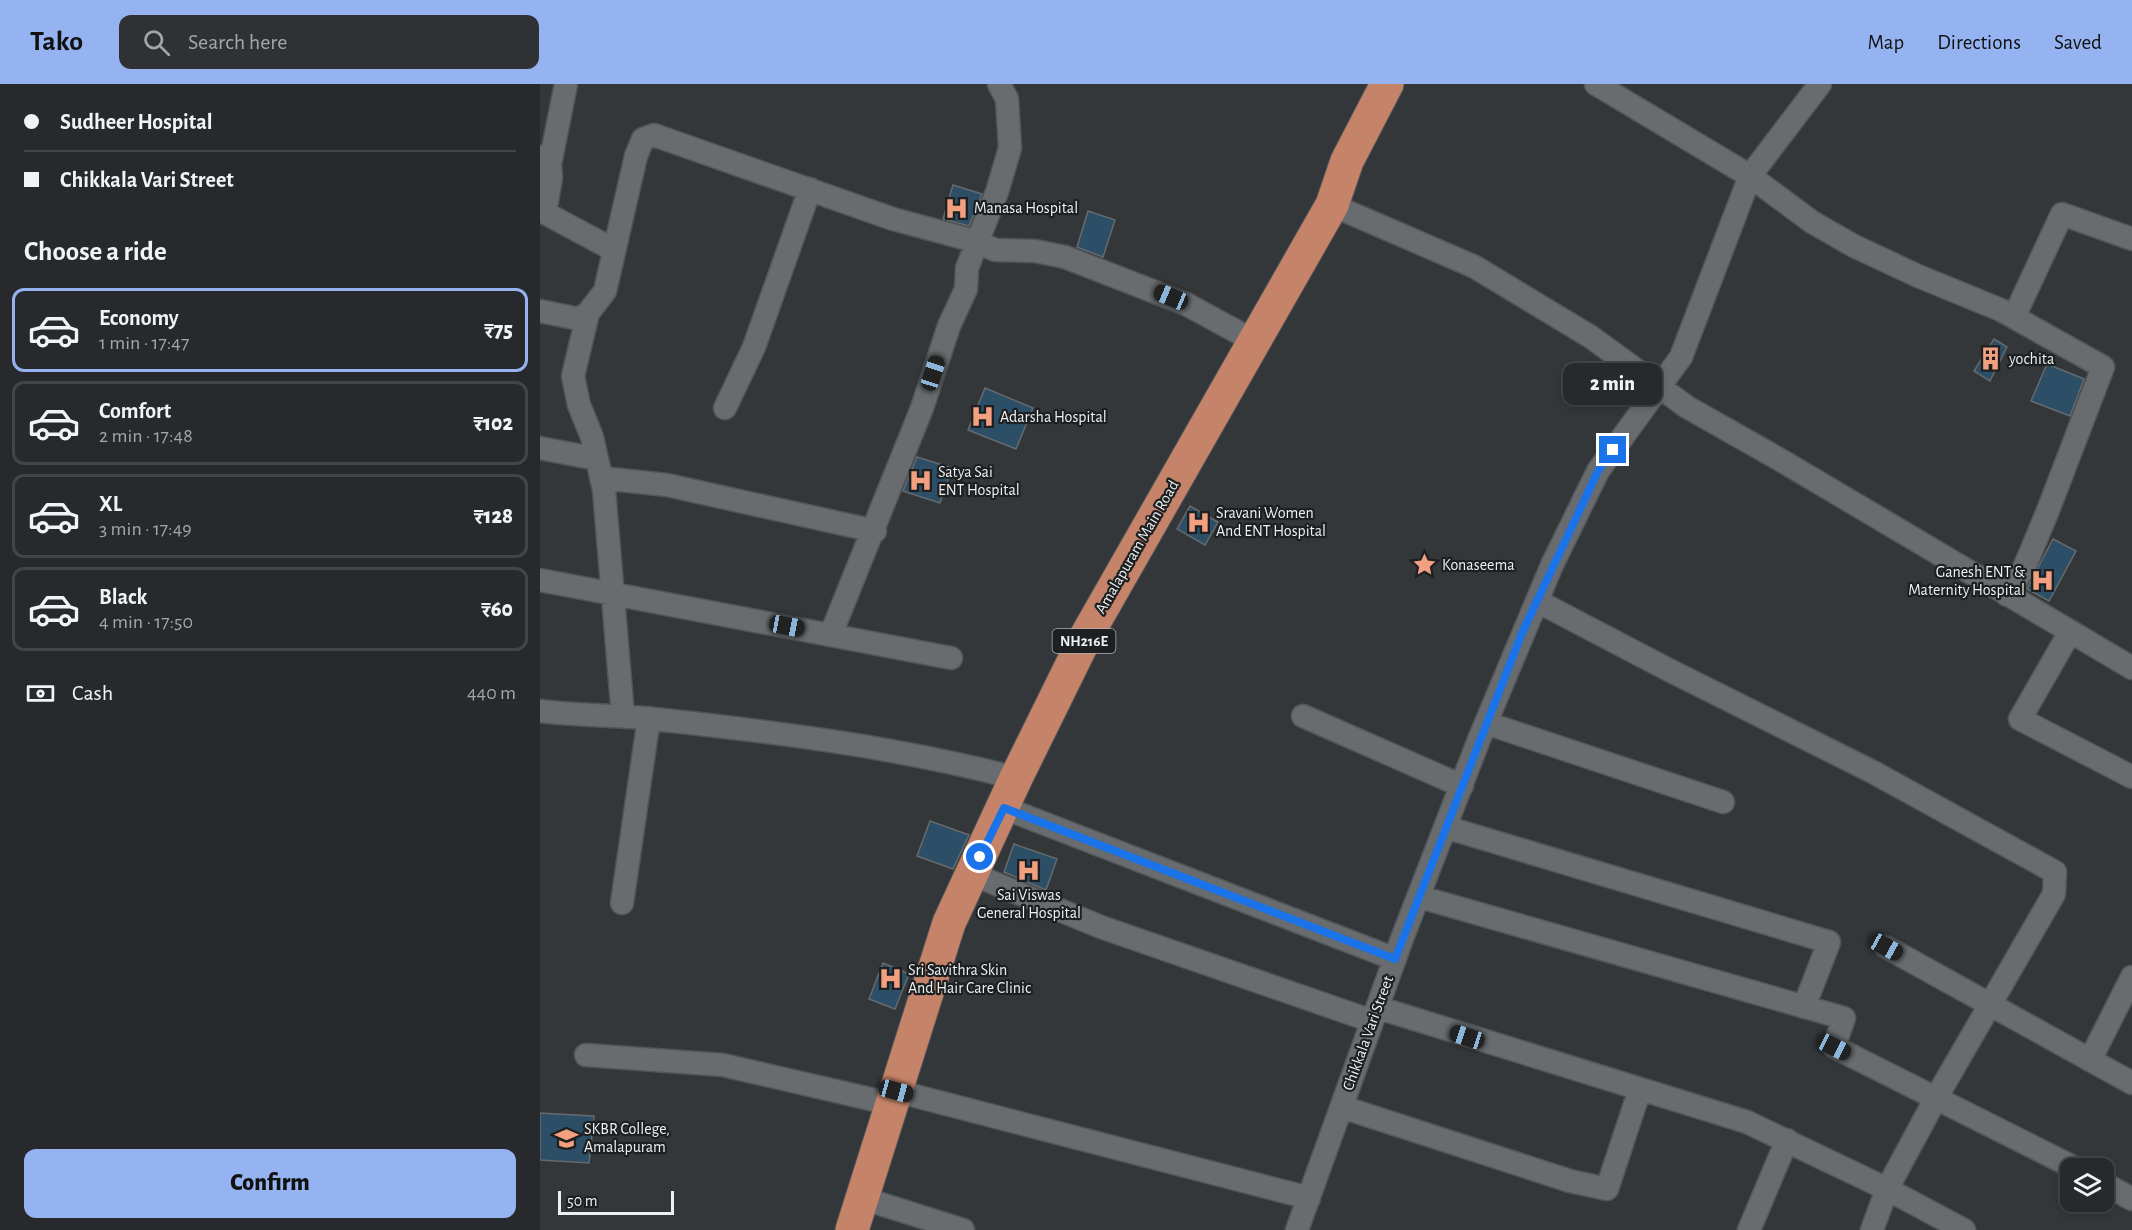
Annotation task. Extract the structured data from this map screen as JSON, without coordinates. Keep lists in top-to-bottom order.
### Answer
{
  "streets": {
    "highway": ["Amalapuram Main Road", "NH216E"],
    "street": ["Chikkala Vari Street"]
  },
  "places": {
    "hospital": [
      "Manasa Hospital",
      "Adarsha Hospital",
      "Satya Sai ENT Hospital",
      "Sravani Women And ENT Hospital",
      "Ganesh ENT & Maternity Hospital",
      "Sai Viswas General Hospital",
      "Sri Savithra Skin And Hair Care Clinic"
    ],
    "building": ["yochita"],
    "place": ["Konaseema"],
    "school or university": ["SKBR College, Amalapuram"]
  },
  "scale_bar": "50 m",
  "page": {
    "header": "Tako",
    "search": "Search here",
    "nav": ["Map", "Directions", "Saved"],
    "banner": ["Sudheer Hospital", "Chikkala Vari Street"],
    "heading": "Choose a ride",
    "list": [
      {
        "name": "Economy",
        "note": "1 min · 17:47",
        "value": "₹75"
      },
      {
        "name": "Comfort",
        "note": "2 min · 17:48",
        "value": "₹102"
      },
      {
        "name": "XL",
        "note": "3 min · 17:49",
        "value": "₹128"
      },
      {
        "name": "Black",
        "note": "4 min · 17:50",
        "value": "₹60"
      }
    ],
    "bubble": "2 min",
    "pay": ["Cash", "440 m"],
    "buttons": "Confirm",
    "scale": "50 m"
  }
}
